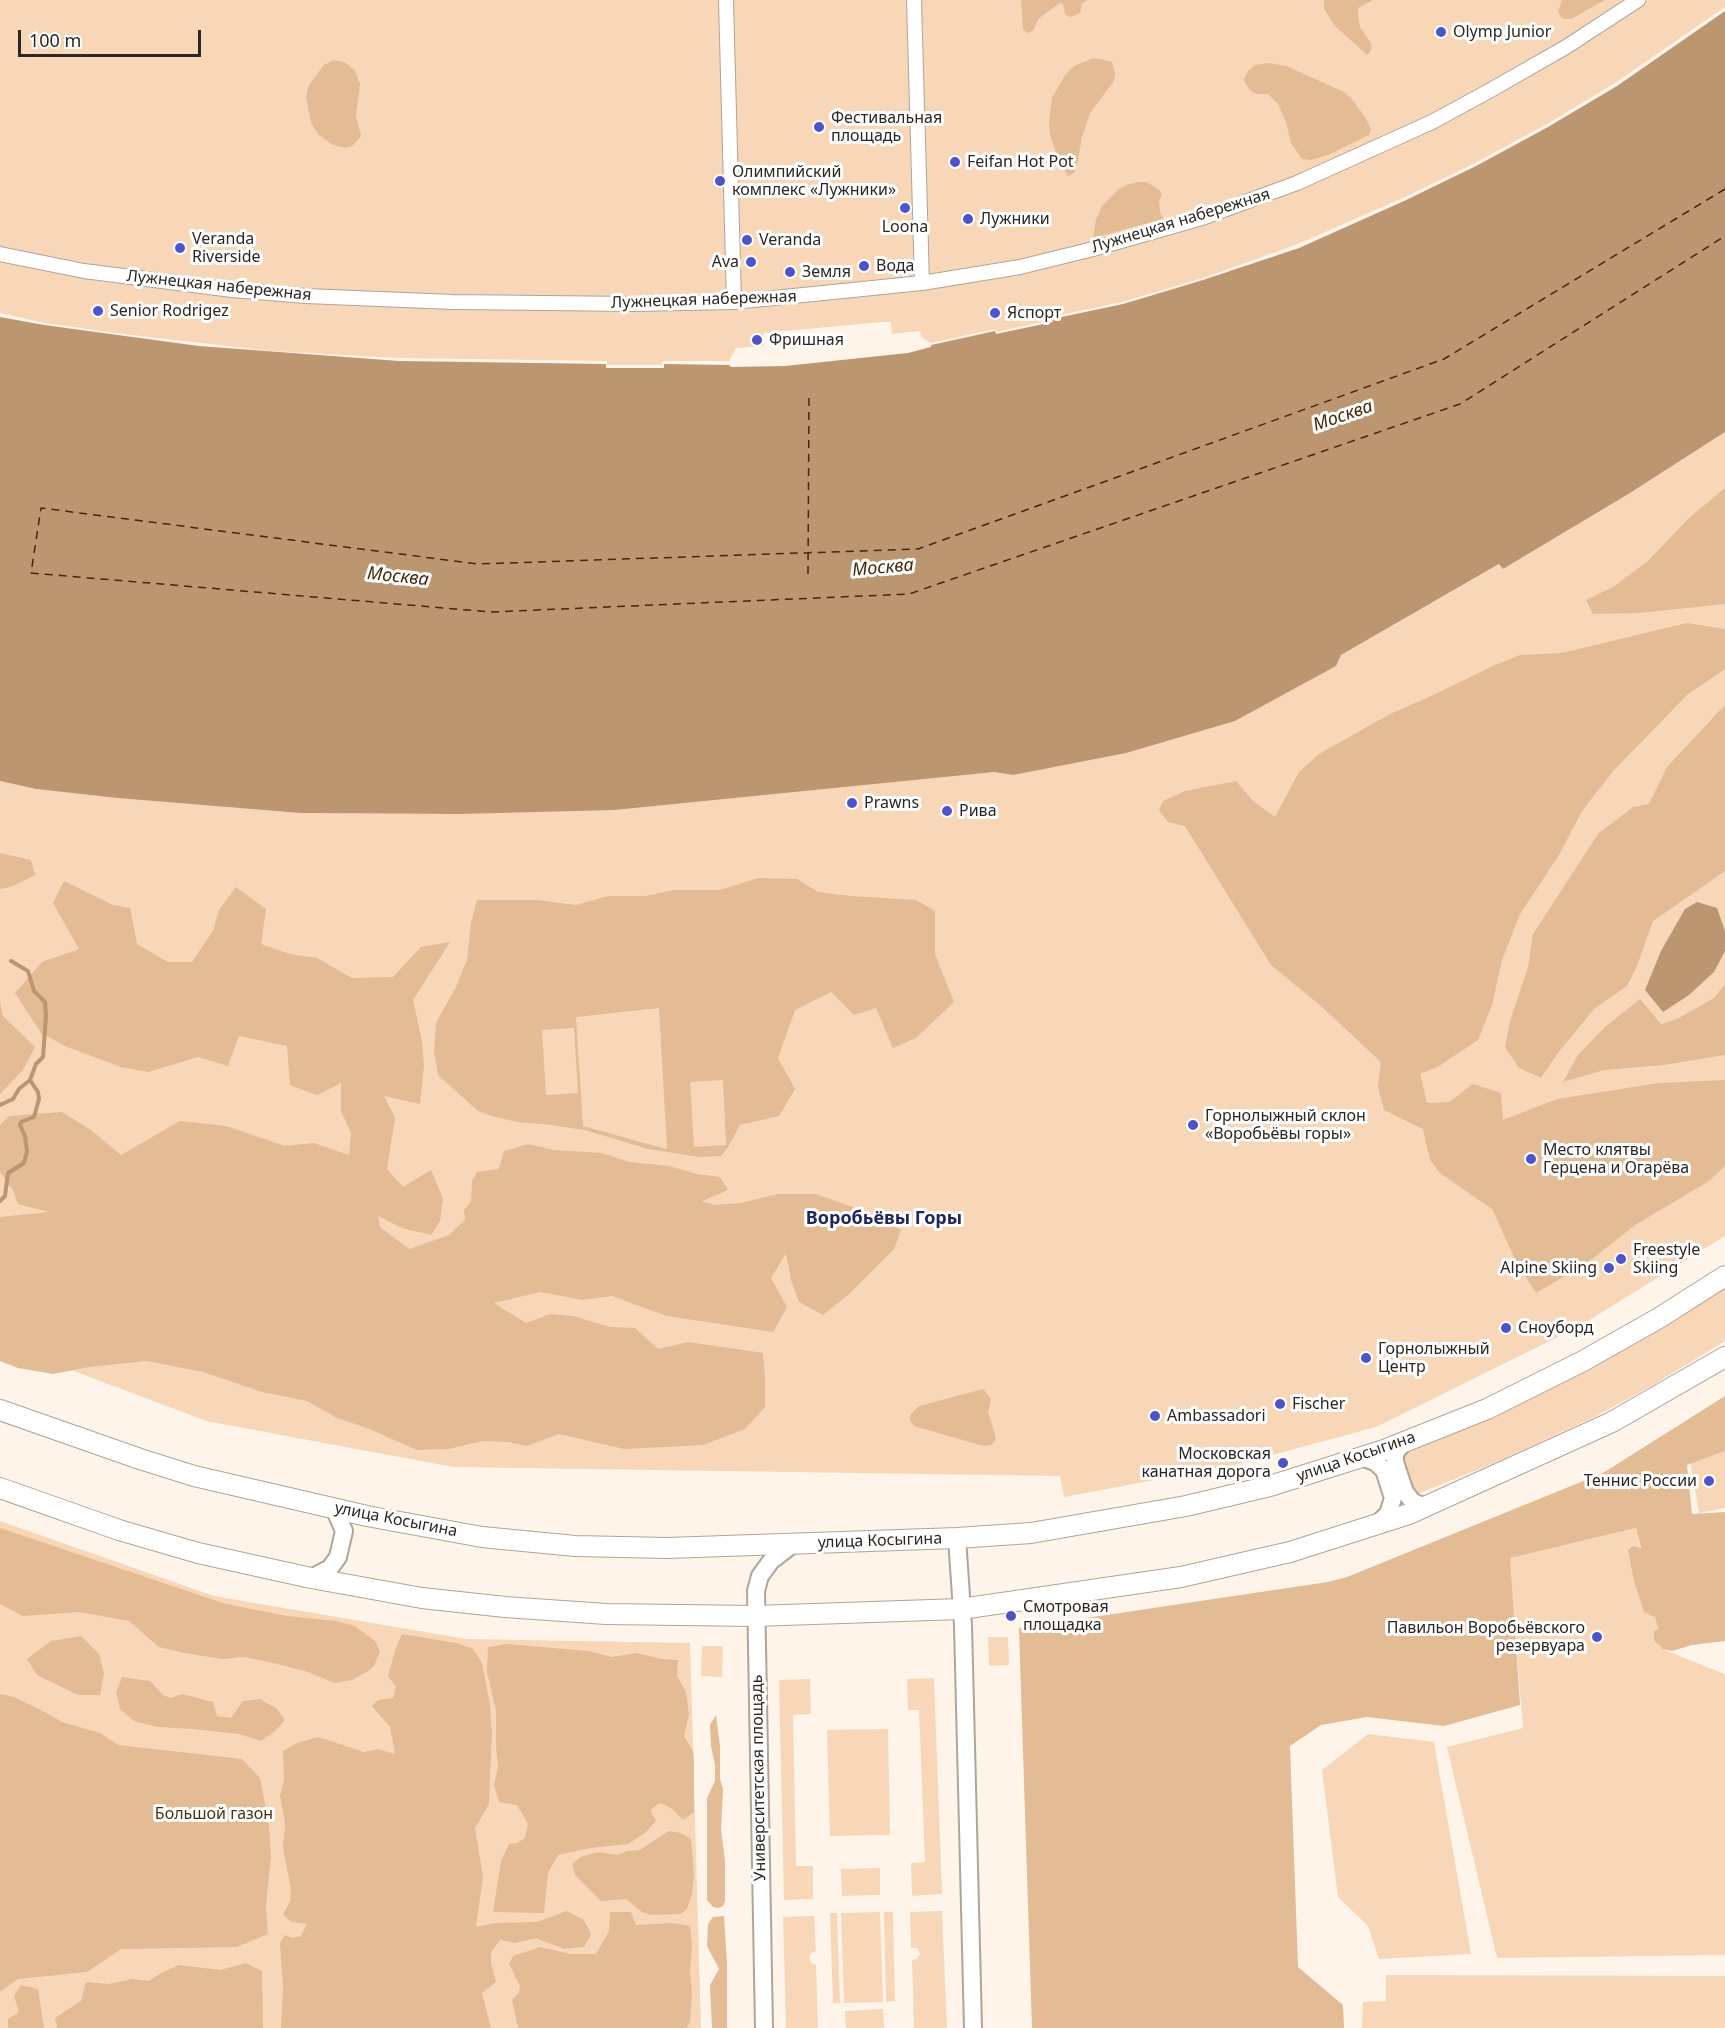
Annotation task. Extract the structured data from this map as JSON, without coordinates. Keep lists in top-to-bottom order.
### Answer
{
  "streets": {
    "main road": ["улица Косыгина"],
    "street": ["Лужнецкая набережная", "Университетская площадь"]
  },
  "crossings": [
    ["улица Косыгина", "Университетская площадь"]
  ],
  "districts": ["Воробьёвы Горы"],
  "water": ["Москва"],
  "parks": ["Большой газон"],
  "places": [
    "Olymp Junior",
    "Фестивальная площадь",
    "Feifan Hot Pot",
    "Олимпийский комплекс «Лужники»",
    "Loona",
    "Лужники",
    "Veranda",
    "Veranda Riverside",
    "Ava",
    "Вода",
    "Земля",
    "Senior Rodrigez",
    "Яспорт",
    "Фришная",
    "Prawns",
    "Рива",
    "Горнолыжный склон «Воробьёвы горы»",
    "Место клятвы Герцена и Огарёва",
    "Freestyle Skiing",
    "Alpine Skiing",
    "Сноуборд",
    "Горнолыжный Центр",
    "Fischer",
    "Ambassadori",
    "Московская канатная дорога",
    "Теннис России",
    "Смотровая площадка",
    "Павильон Воробьёвского резервуара"
  ],
  "scale_bar": "100 m"
}
